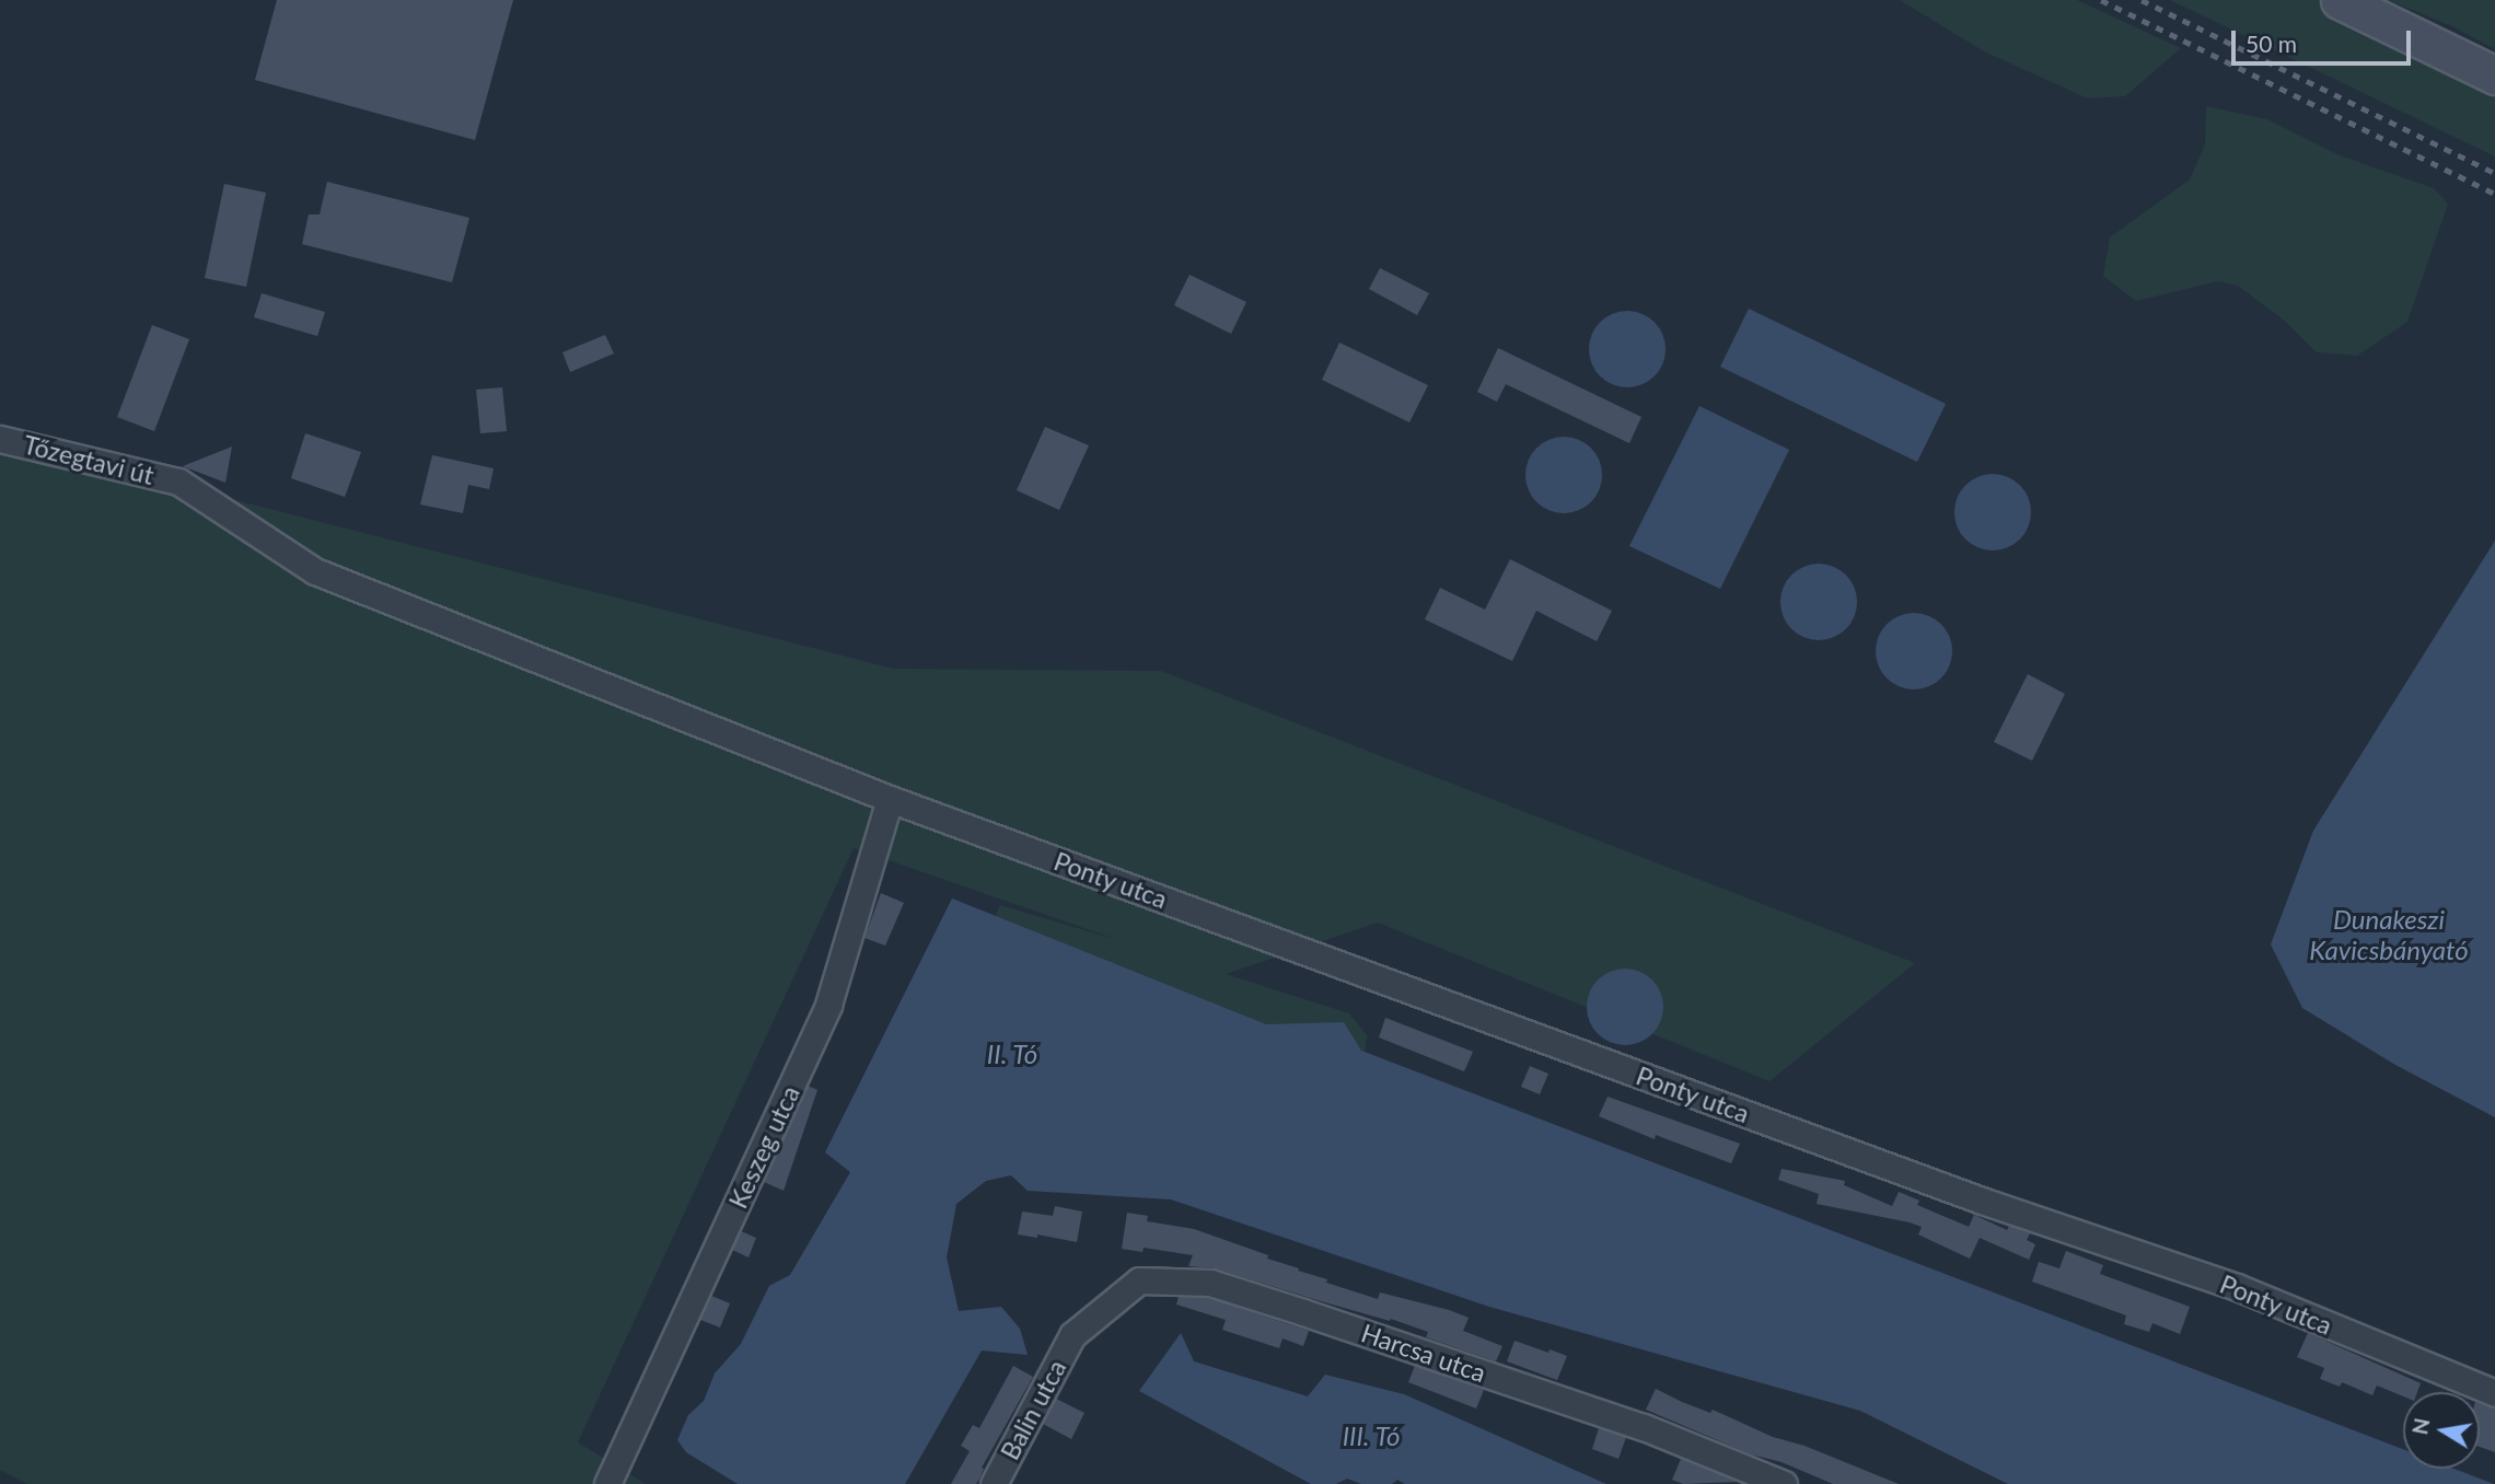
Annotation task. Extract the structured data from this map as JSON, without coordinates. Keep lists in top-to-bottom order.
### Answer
{
  "streets": {
    "street": [
      "Tőzegtavi út",
      "Ponty utca",
      "Keszeg utca",
      "Harcsa utca",
      "Balin utca"
    ]
  },
  "crossings": [
    ["Tőzegtavi út", "Ponty utca"],
    ["Tőzegtavi út", "Keszeg utca"],
    ["Ponty utca", "Keszeg utca"],
    ["Harcsa utca", "Balin utca"]
  ],
  "water": ["Dunakeszi Kavicsbányató", "II. Tó", "III. Tó"],
  "scale_bar": "50 m",
  "north": "left"
}
